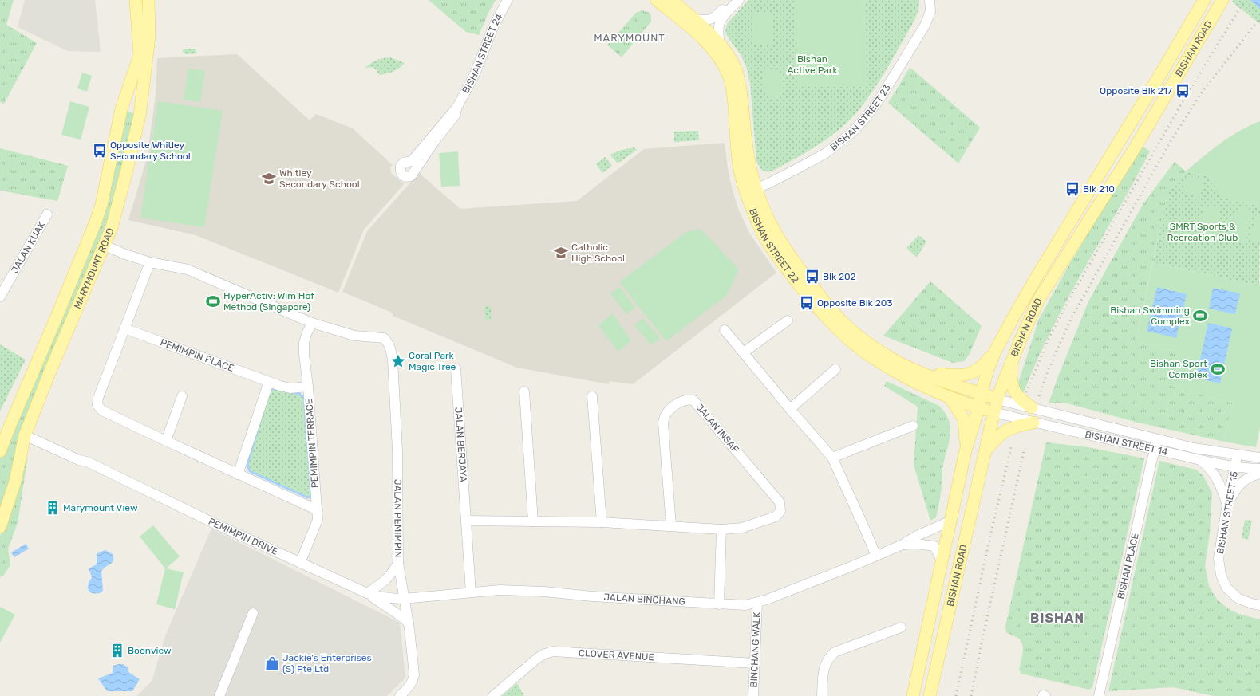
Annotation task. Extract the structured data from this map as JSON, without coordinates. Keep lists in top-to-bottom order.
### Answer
{
  "streets": {
    "main road": ["BISHAN ROAD", "BISHAN STREET 22", "MARYMOUNT ROAD"],
    "street": [
      "BISHAN STREET 24",
      "BISHAN STREET 23",
      "JALAN KUAK",
      "PEMIMPIN PLACE",
      "JALAN INSAF",
      "PEMIMPIN TERRACE",
      "BISHAN STREET 14",
      "JALAN BERJAYA",
      "BISHAN STREET 15",
      "JALAN PEMIMPIN",
      "PEMIMPIN DRIVE",
      "BISHAN PLACE",
      "JALAN BINCHANG",
      "BINCHANG WALK",
      "CLOVER AVENUE"
    ]
  },
  "crossings": [
    ["BISHAN ROAD", "BISHAN STREET 22"],
    ["BISHAN ROAD", "BISHAN STREET 14"],
    ["BISHAN ROAD", "JALAN BINCHANG"],
    ["BISHAN STREET 23", "BISHAN STREET 22"],
    ["BISHAN STREET 22", "BISHAN STREET 14"],
    ["MARYMOUNT ROAD", "PEMIMPIN DRIVE"],
    ["PEMIMPIN PLACE", "PEMIMPIN TERRACE"],
    ["PEMIMPIN TERRACE", "JALAN PEMIMPIN"],
    ["PEMIMPIN TERRACE", "PEMIMPIN DRIVE"],
    ["BISHAN STREET 14", "BISHAN STREET 15"],
    ["BISHAN STREET 14", "BISHAN PLACE"],
    ["JALAN BERJAYA", "JALAN BINCHANG"],
    ["JALAN PEMIMPIN", "PEMIMPIN DRIVE"],
    ["JALAN PEMIMPIN", "JALAN BINCHANG"],
    ["PEMIMPIN DRIVE", "JALAN BINCHANG"],
    ["JALAN BINCHANG", "BINCHANG WALK"],
    ["BINCHANG WALK", "CLOVER AVENUE"]
  ],
  "districts": ["MARYMOUNT", "BISHAN"],
  "parks": ["Bishan Active Park", "SMRT Sports & Recreation Club"],
  "places": {
    "bus stop": [
      "Opposite Blk 217",
      "Opposite Whitley Secondary School",
      "Blk 210",
      "Blk 202",
      "Opposite Blk 203"
    ],
    "school or university": ["Whitley Secondary School", "Catholic High School"],
    "sports": ["HyperActiv: Wim Hof Method (Singapore)", "Bishan Swimming Complex", "Bishan Sport Complex"],
    "place": ["Coral Park Magic Tree"],
    "building": ["Marymount View", "Boonview"],
    "shop": ["Jackie's Enterprises (S) Pte Ltd"]
  }
}
